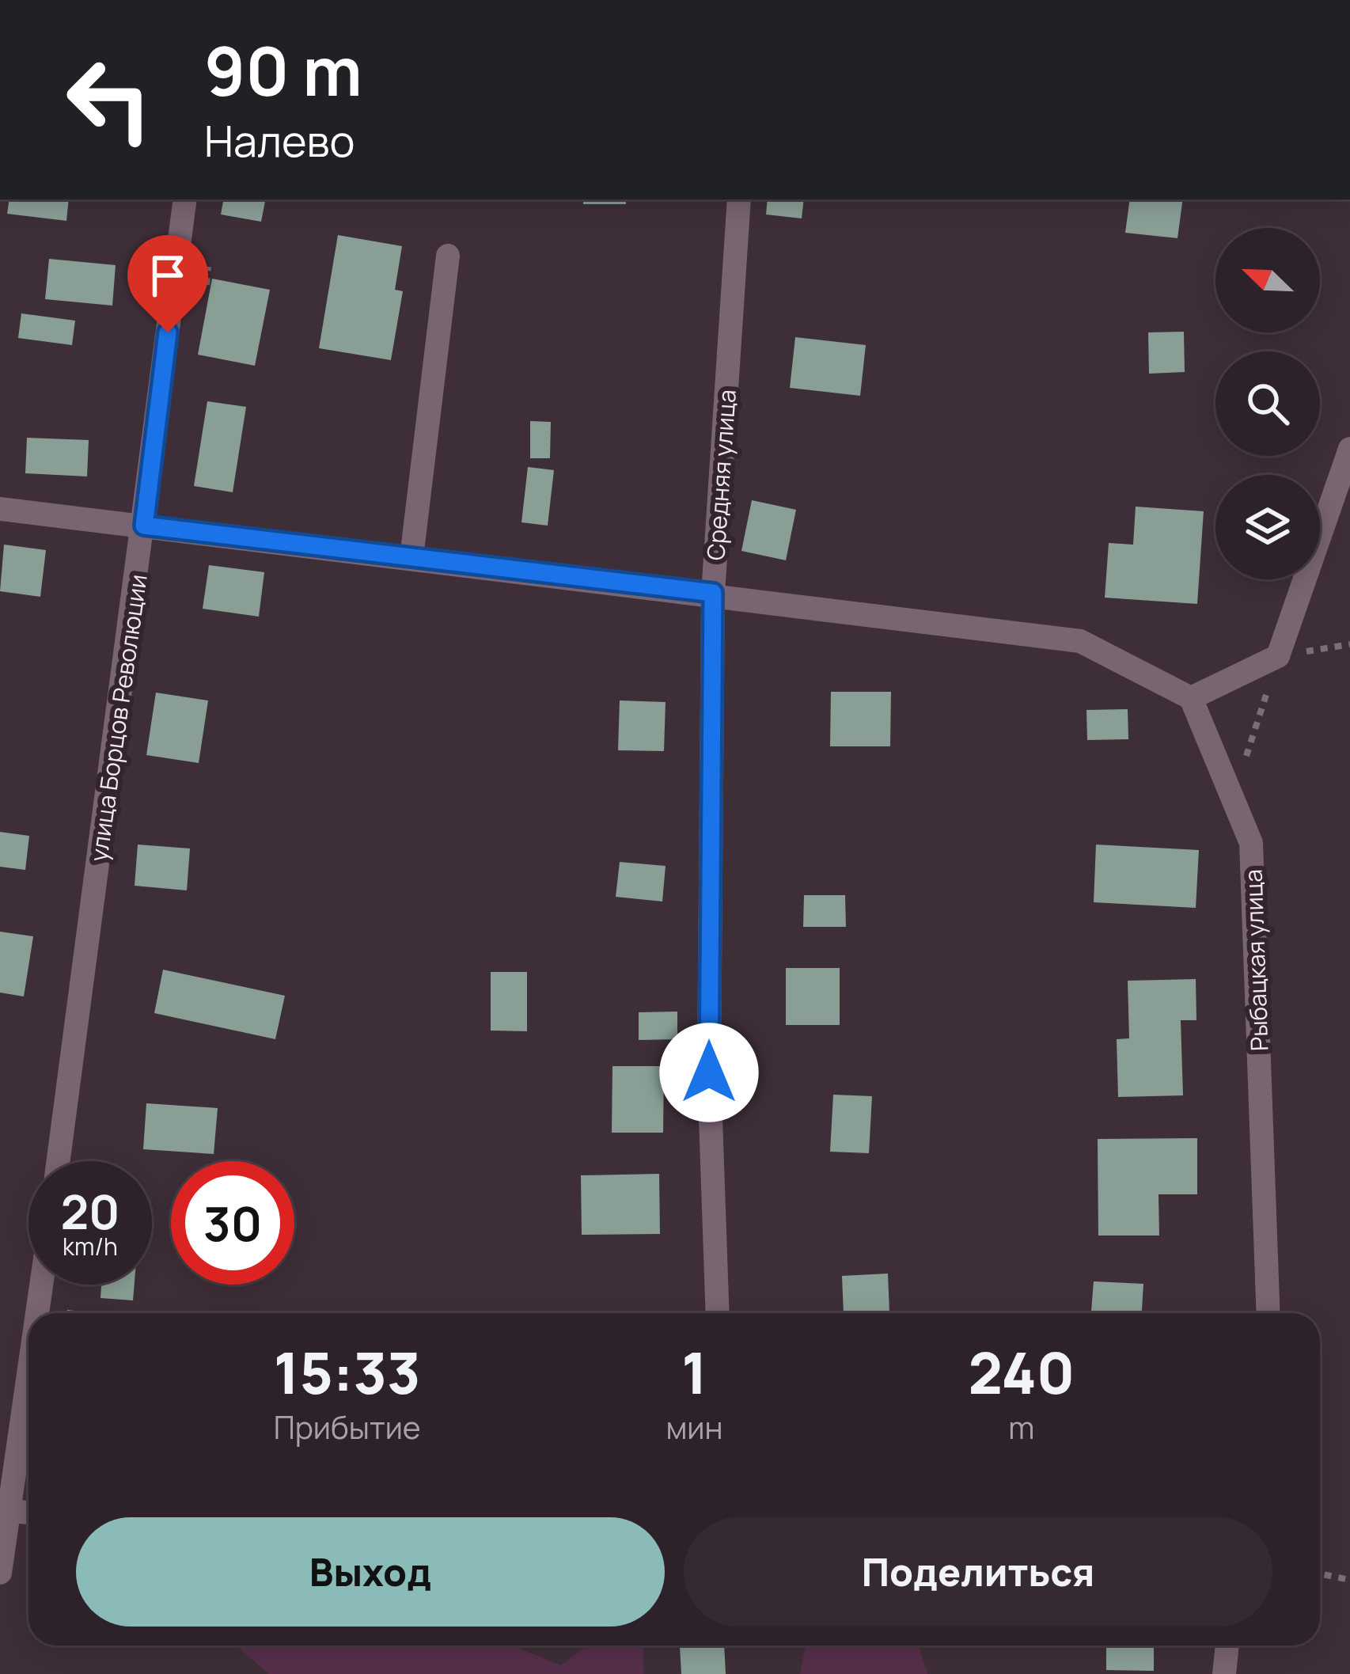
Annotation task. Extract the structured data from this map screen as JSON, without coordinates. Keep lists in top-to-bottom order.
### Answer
{
  "streets": {
    "street": ["Средняя улица", "улица Борцов Революции", "Рыбацкая улица"]
  },
  "north": "top left",
  "page": {
    "turn": ["90 m", "Налево"],
    "speed": "20 km/h",
    "limit": "30",
    "eta": [
      "15:33",
      "Прибытие",
      "1",
      "мин",
      "240",
      "m"
    ],
    "buttons": ["Выход", "Поделиться"]
  }
}
